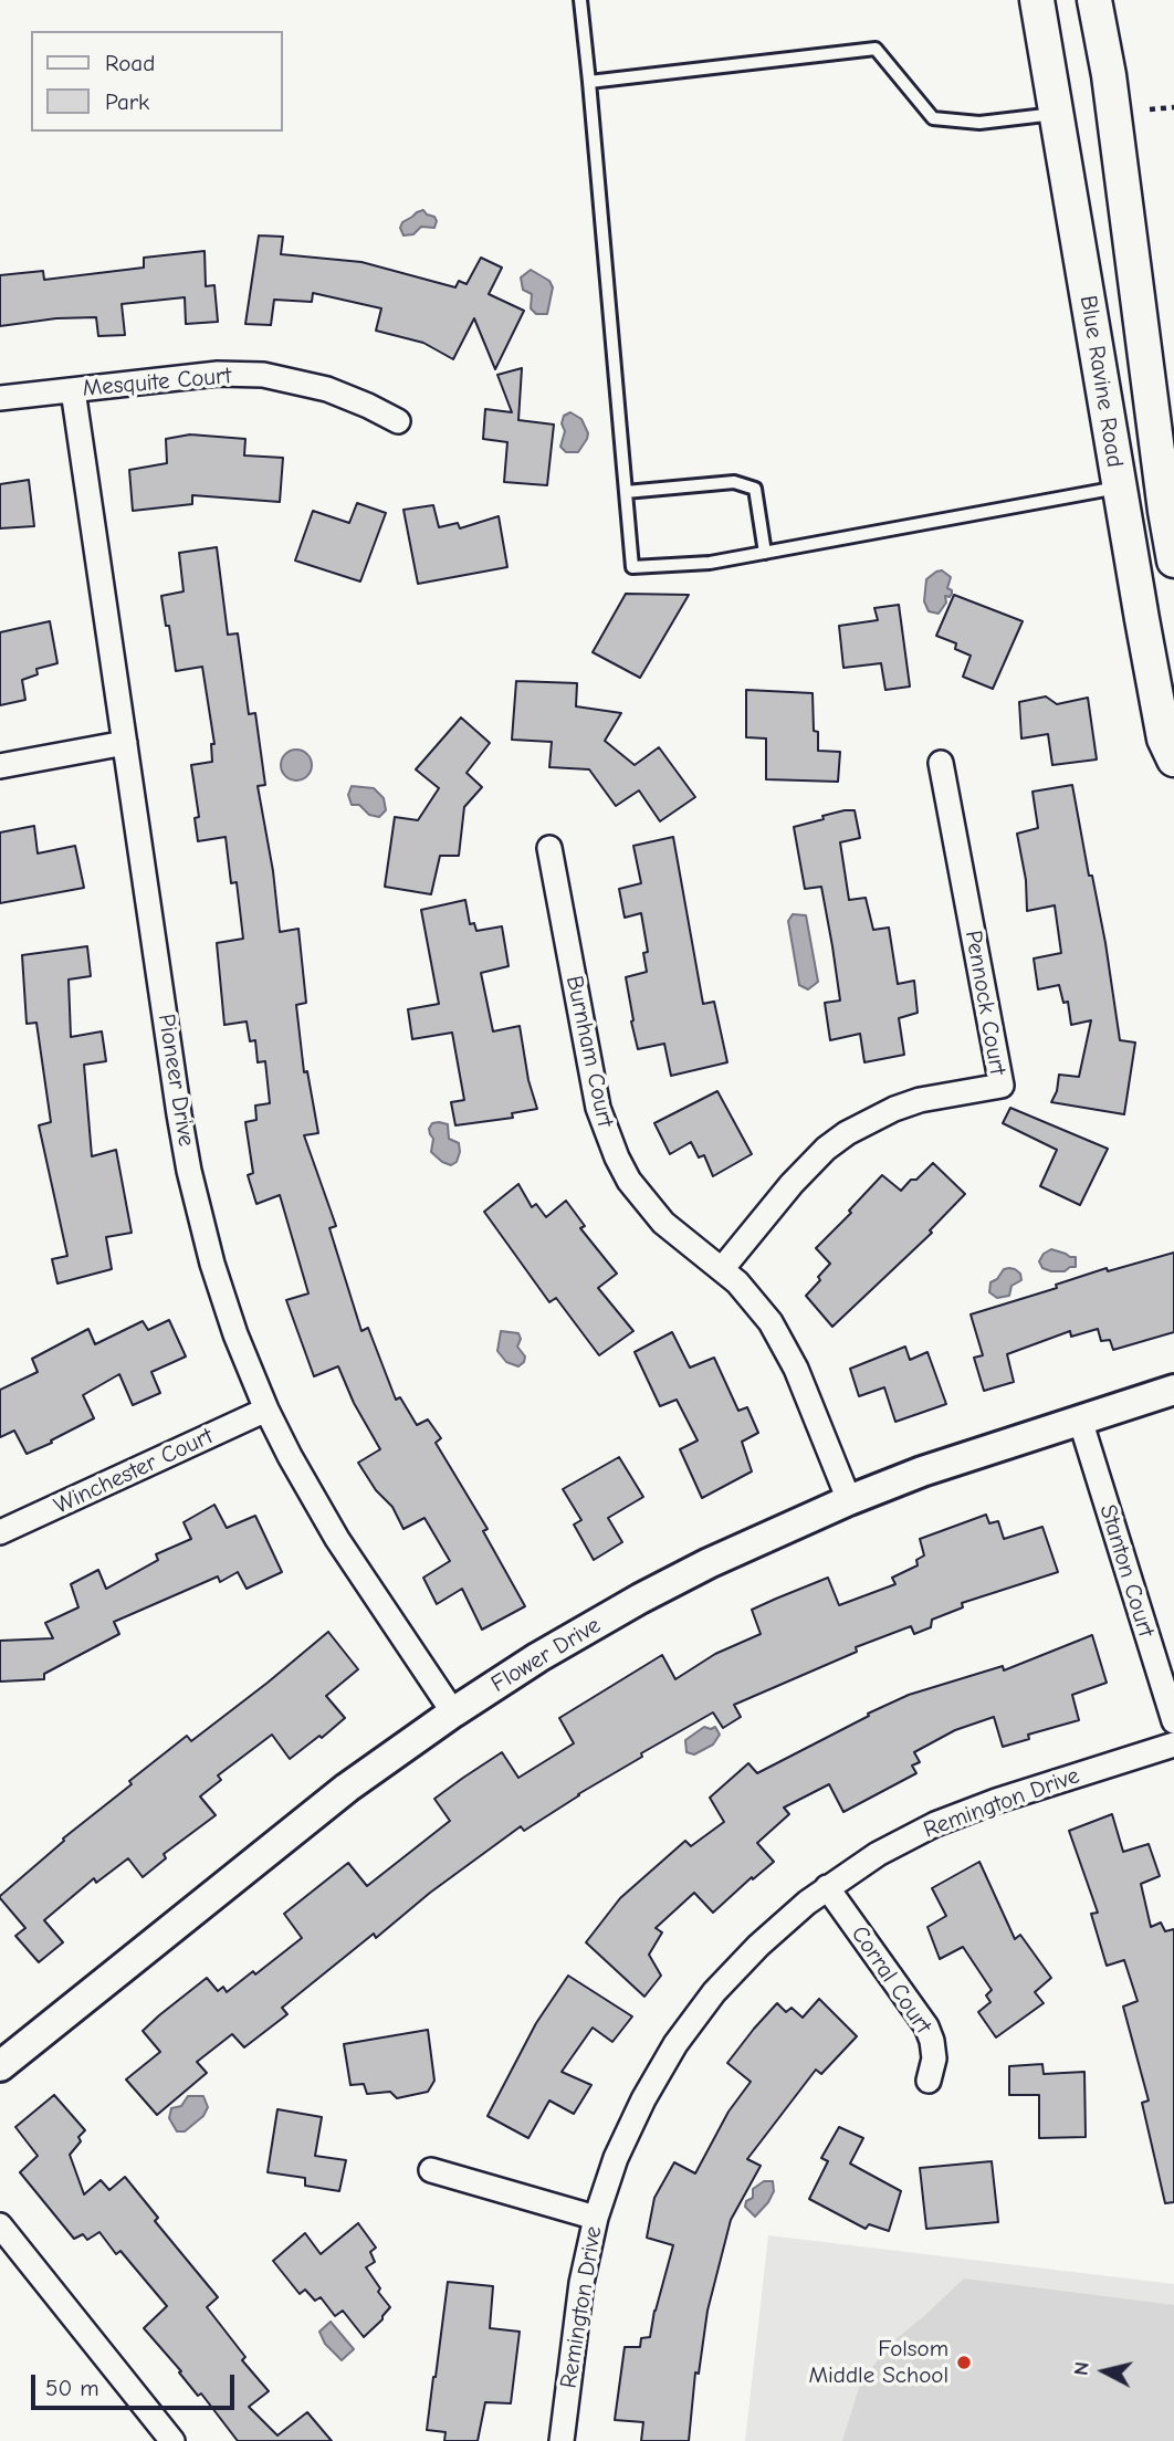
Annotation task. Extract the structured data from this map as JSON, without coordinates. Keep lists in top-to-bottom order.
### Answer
{
  "streets": {
    "main road": ["Blue Ravine Road"],
    "street": [
      "Mesquite Court",
      "Pennock Court",
      "Burnham Court",
      "Pioneer Drive",
      "Winchester Court",
      "Stanton Court",
      "Flower Drive",
      "Remington Drive",
      "Corral Court"
    ]
  },
  "crossings": [
    ["Mesquite Court", "Pioneer Drive"],
    ["Pennock Court", "Burnham Court"],
    ["Burnham Court", "Flower Drive"],
    ["Pioneer Drive", "Winchester Court"],
    ["Pioneer Drive", "Flower Drive"],
    ["Stanton Court", "Flower Drive"],
    ["Remington Drive", "Corral Court"]
  ],
  "places": ["Folsom Middle School"],
  "legend": ["Road", "Park"],
  "scale_bar": "50 m",
  "north": "left"
}
